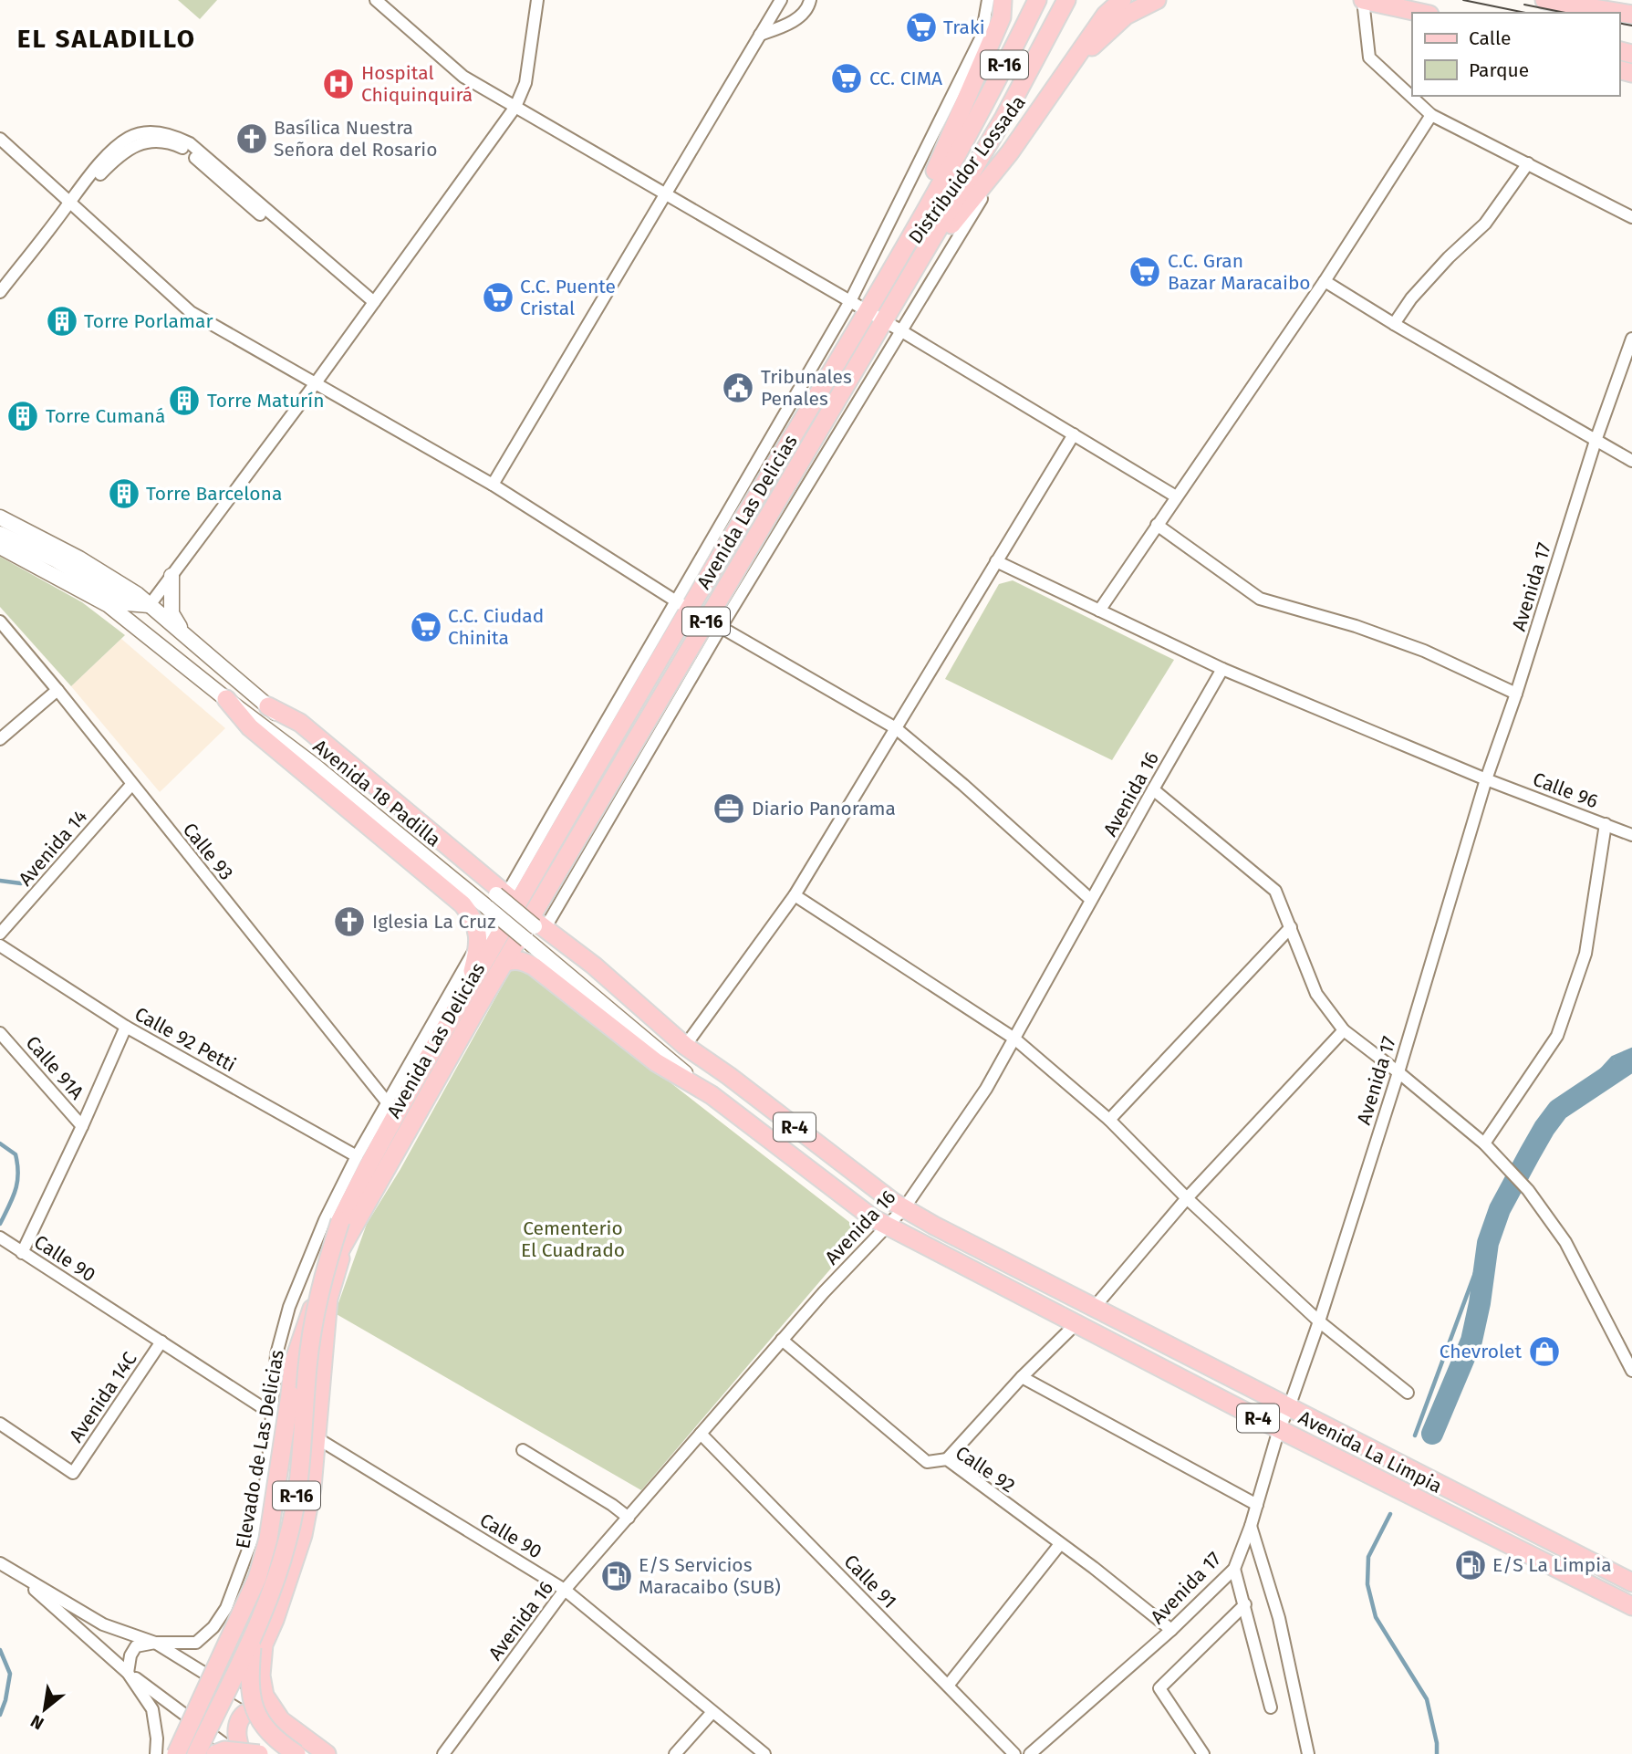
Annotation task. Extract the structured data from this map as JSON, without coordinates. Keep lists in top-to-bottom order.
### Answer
{
  "streets": {
    "main road": [
      "R-16",
      "Distribuidor Lossada",
      "Avenida Las Delicias",
      "R-4",
      "Elevado de Las Delicias",
      "Avenida La Limpia"
    ],
    "street": [
      "Avenida 17",
      "Calle 96",
      "Avenida 18 Padilla",
      "Avenida 16",
      "Avenida 14",
      "Calle 93",
      "Calle 92 Petti",
      "Calle 91A",
      "Calle 90",
      "Avenida 14C",
      "Calle 92",
      "Calle 91"
    ]
  },
  "crossings": [
    ["R-16", "Avenida Las Delicias"],
    ["R-16", "Calle 92 Petti"],
    ["R-16", "Calle 90"],
    ["R-16", "Elevado de Las Delicias"],
    ["Distribuidor Lossada", "Avenida Las Delicias"],
    ["Avenida Las Delicias", "Calle 93"],
    ["Avenida Las Delicias", "Calle 92 Petti"],
    ["Avenida Las Delicias", "Elevado de Las Delicias"],
    ["Avenida 17", "Calle 96"],
    ["Avenida 17", "Avenida La Limpia"],
    ["Avenida 17", "Calle 92"],
    ["Calle 96", "Avenida 16"],
    ["Avenida 18 Padilla", "R-4"],
    ["Avenida 16", "R-4"],
    ["Avenida 16", "Calle 90"],
    ["Avenida 16", "Avenida La Limpia"],
    ["Avenida 16", "Calle 92"],
    ["Avenida 16", "Calle 91"],
    ["Avenida 14", "Calle 93"],
    ["R-4", "Avenida La Limpia"],
    ["Calle 90", "Avenida 14C"]
  ],
  "districts": ["EL SALADILLO"],
  "parks": ["Cementerio El Cuadrado"],
  "places": {
    "supermarket": [
      "Traki",
      "CC. CIMA",
      "C.C. Gran Bazar Maracaibo",
      "C.C. Puente Cristal",
      "C.C. Ciudad Chinita"
    ],
    "hospital": ["Hospital Chiquinquirá"],
    "church": ["Basílica Nuestra Señora del Rosario", "Iglesia La Cruz"],
    "building": [
      "Torre Porlamar",
      "Torre Maturín",
      "Torre Cumaná",
      "Torre Barcelona"
    ],
    "public building": ["Tribunales Penales"],
    "office": ["Diario Panorama"],
    "shop": ["Chevrolet"],
    "fuel station": ["E/S La Limpia", "E/S Servicios Maracaibo (SUB)"]
  },
  "legend": ["Calle", "Parque"],
  "north": "bottom left"
}
